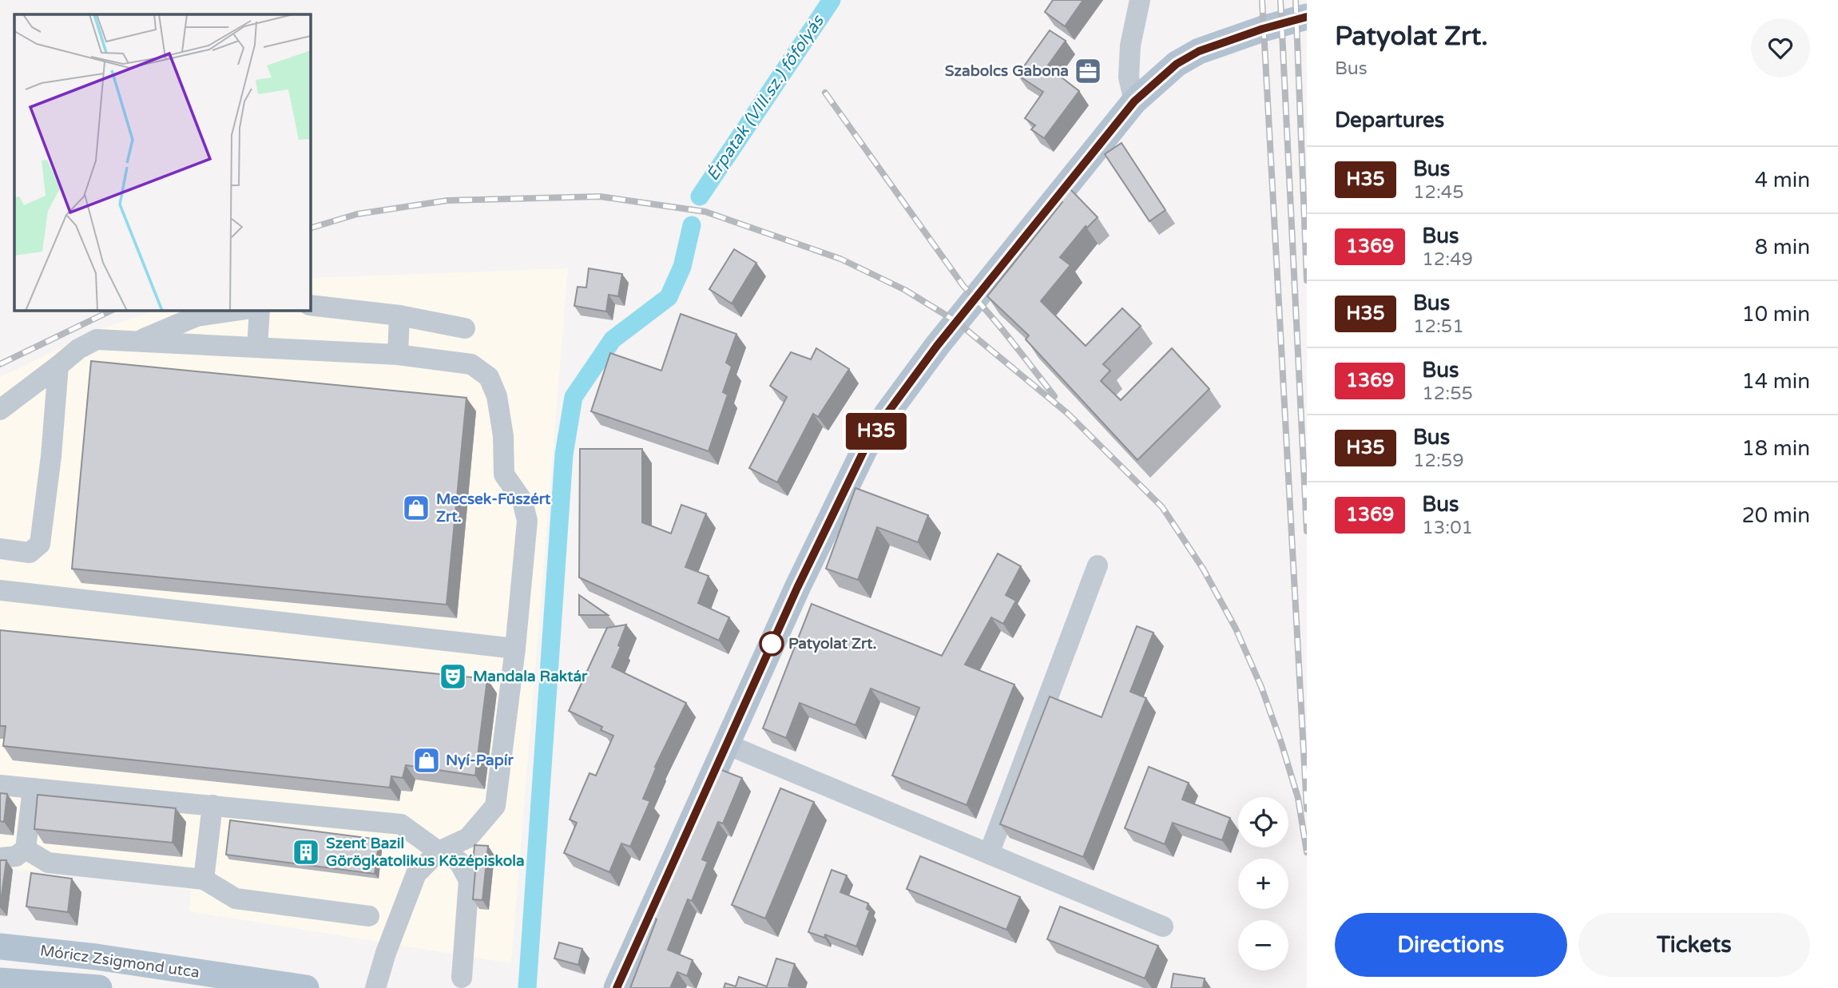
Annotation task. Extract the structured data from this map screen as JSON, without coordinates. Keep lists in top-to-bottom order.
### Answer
{
  "streets": {
    "main road": ["Móricz Zsigmond utca"]
  },
  "water": ["Érpatak (VIII.sz.) főfolyás"],
  "places": {
    "office": ["Szabolcs Gabona"],
    "shop": ["Mecsek-Fűszért Zrt.", "Nyí-Papír"],
    "other": ["Patyolat Zrt."],
    "theatre": ["Mandala Raktár"],
    "building": ["Szent Bazil Görögkatolikus Középiskola"]
  },
  "lines": ["bus line H35"],
  "page": {
    "on_map": "H35",
    "heading": [
      ["Patyolat Zrt.", "Bus"],
      "Departures"
    ],
    "list": [
      {
        "mark": "H35",
        "name": "Bus",
        "note": "12:45",
        "value": "4 min"
      },
      {
        "mark": "1369",
        "name": "Bus",
        "note": "12:49",
        "value": "8 min"
      },
      {
        "mark": "H35",
        "name": "Bus",
        "note": "12:51",
        "value": "10 min"
      },
      {
        "mark": "1369",
        "name": "Bus",
        "note": "12:55",
        "value": "14 min"
      },
      {
        "mark": "H35",
        "name": "Bus",
        "note": "12:59",
        "value": "18 min"
      },
      {
        "mark": "1369",
        "name": "Bus",
        "note": "13:01",
        "value": "20 min"
      }
    ],
    "map_buttons": ["+", "−"],
    "buttons": ["Directions", "Tickets"]
  }
}
